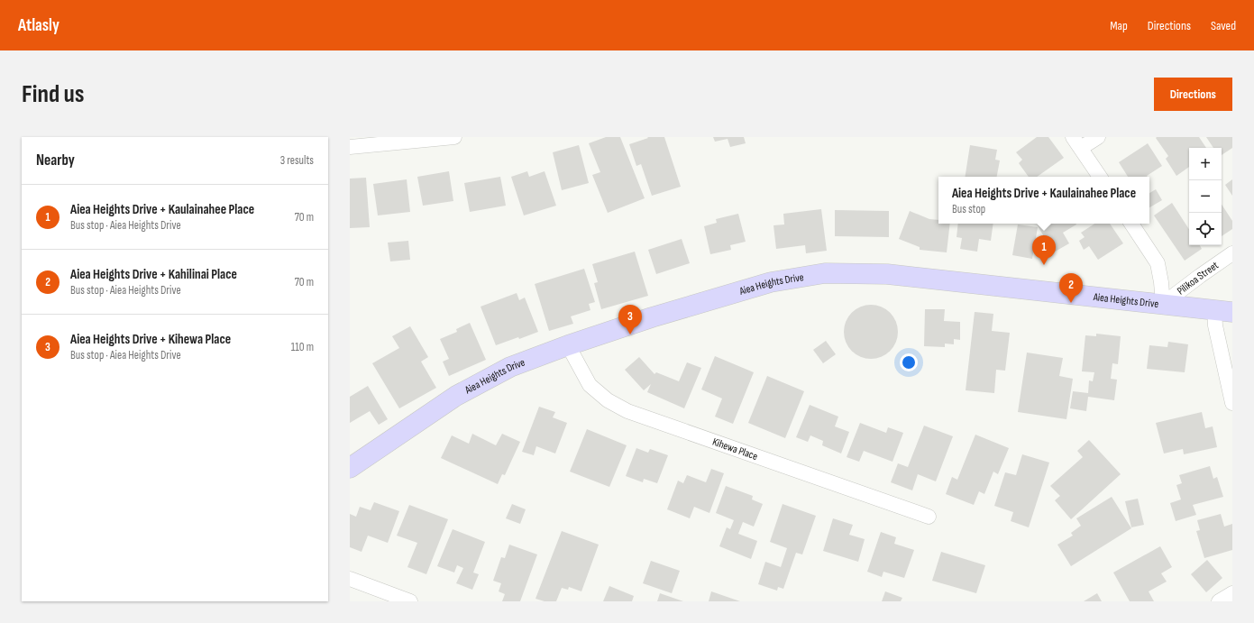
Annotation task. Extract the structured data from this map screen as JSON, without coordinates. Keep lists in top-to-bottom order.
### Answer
{
  "streets": {
    "street": ["Pilikoa Street", "Aiea Heights Drive", "Kihewa Place"]
  },
  "crossings": [
    ["Pilikoa Street", "Aiea Heights Drive"],
    ["Aiea Heights Drive", "Kihewa Place"]
  ],
  "page": {
    "header": "Atlasly",
    "nav": ["Map", "Directions", "Saved"],
    "buttons": "Directions",
    "title": "Find us",
    "heading": ["Nearby", "3 results"],
    "map_buttons": ["+", "−"],
    "popup": ["Aiea Heights Drive + Kaulainahee Place", "Bus stop"],
    "list": [
      {
        "mark": "1",
        "name": "Aiea Heights Drive + Kaulainahee Place",
        "note": "Bus stop · Aiea Heights Drive",
        "value": "70 m"
      },
      {
        "mark": "2",
        "name": "Aiea Heights Drive + Kahilinai Place",
        "note": "Bus stop · Aiea Heights Drive",
        "value": "70 m"
      },
      {
        "mark": "3",
        "name": "Aiea Heights Drive + Kihewa Place",
        "note": "Bus stop · Aiea Heights Drive",
        "value": "110 m"
      }
    ],
    "pins": ["1", "2", "3"]
  }
}
